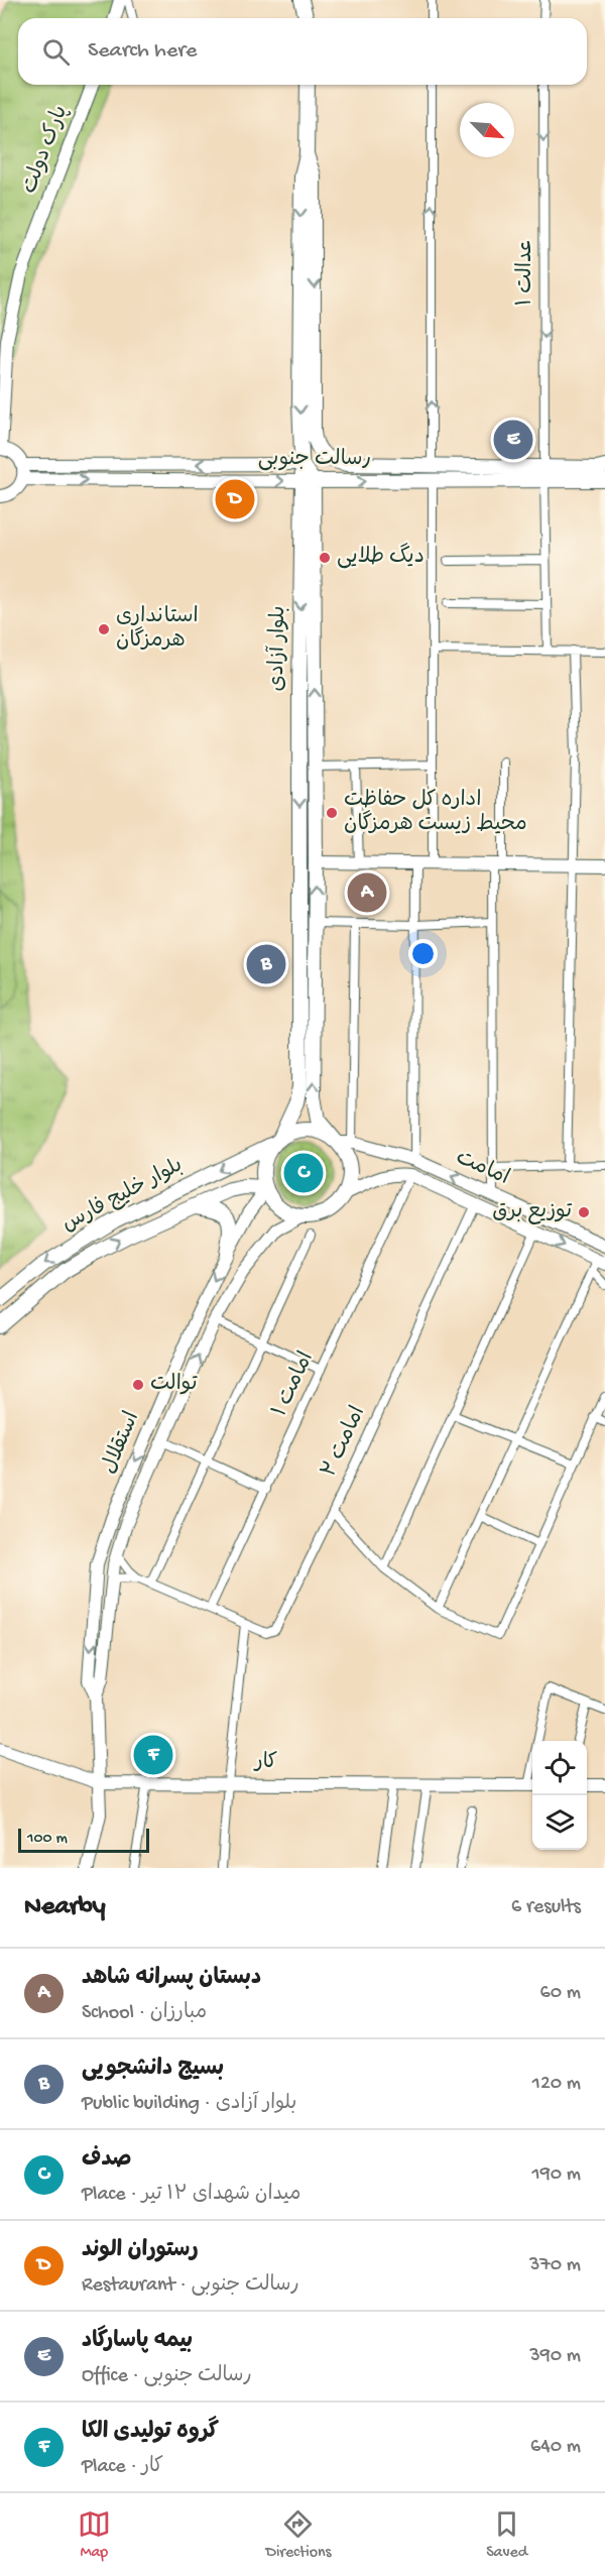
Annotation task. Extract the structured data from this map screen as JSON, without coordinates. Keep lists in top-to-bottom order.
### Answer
{
  "streets": {
    "main road": ["رسالت جنوبی", "بلوار آزادی", "بلوار خلیج فارس"],
    "street": [
      "پارک دولت",
      "عدالت ۱",
      "امامت",
      "امامت ۱",
      "امامت ۲",
      "استقلال",
      "کار"
    ]
  },
  "crossings": [
    ["عدالت ۱", "رسالت جنوبی"],
    ["رسالت جنوبی", "بلوار آزادی"],
    ["بلوار آزادی", "امامت"],
    ["بلوار آزادی", "بلوار خلیج فارس"],
    ["بلوار آزادی", "استقلال"],
    ["امامت", "بلوار خلیج فارس"],
    ["امامت", "امامت ۱"],
    ["امامت", "امامت ۲"],
    ["امامت", "استقلال"],
    ["بلوار خلیج فارس", "استقلال"],
    ["امامت ۱", "امامت ۲"],
    ["استقلال", "کار"]
  ],
  "one_way": ["عدالت ۱"],
  "places": [
    "دیگ طلایی",
    "استانداری هرمزگان",
    "اداره کل حفاظت محیط زیست هرمزگان",
    "توزیع برق",
    "توالت"
  ],
  "scale_bar": "100 m",
  "north": "bottom right",
  "page": {
    "search": "Search here",
    "pins": [
      "E",
      "D",
      "A",
      "B",
      "C",
      "F"
    ],
    "scale": "100 m",
    "heading": ["Nearby", "6 results"],
    "list": [
      {
        "mark": "A",
        "name": "دبستان پسرانه شاهد",
        "note": "School · مبارزان",
        "value": "60 m"
      },
      {
        "mark": "B",
        "name": "بسیج دانشجویی",
        "note": "Public building · بلوار آزادی",
        "value": "120 m"
      },
      {
        "mark": "C",
        "name": "صدف",
        "note": "Place · میدان شهدای ۱۲ تیر",
        "value": "190 m"
      },
      {
        "mark": "D",
        "name": "رستوران الوند",
        "note": "Restaurant · رسالت جنوبی",
        "value": "370 m"
      },
      {
        "mark": "E",
        "name": "بیمه پاسارگاد",
        "note": "Office · رسالت جنوبی",
        "value": "390 m"
      },
      {
        "mark": "F",
        "name": "گروه تولیدی الکا",
        "note": "Place · کار",
        "value": "640 m"
      }
    ],
    "nav": ["Map", "Directions", "Saved"]
  }
}
